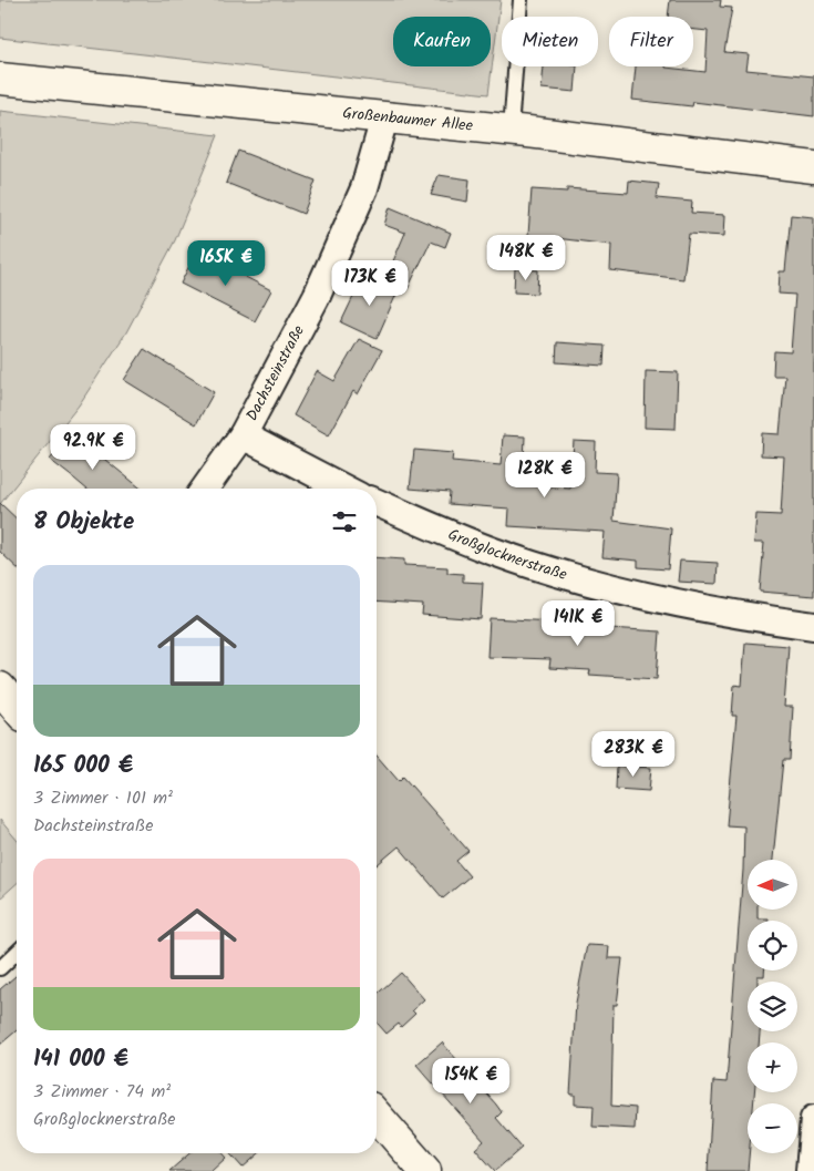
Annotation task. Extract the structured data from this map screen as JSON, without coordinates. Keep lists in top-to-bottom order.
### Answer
{
  "streets": {
    "main road": ["Großenbaumer Allee"],
    "street": ["Dachsteinstraße", "Großglocknerstraße"]
  },
  "crossings": [
    ["Großenbaumer Allee", "Dachsteinstraße"]
  ],
  "north": "left",
  "page": {
    "chip": ["Kaufen", "Mieten", "Filter"],
    "price": [
      "148K €",
      "165K €",
      "173K €",
      "92.9K €",
      "128K €",
      "141K €",
      "283K €",
      "154K €"
    ],
    "heading": "8 Objekte",
    "list": [
      {
        "name": "165 000 €",
        "note": "3 Zimmer · 101 m² · Dachsteinstraße"
      },
      {
        "name": "141 000 €",
        "note": "3 Zimmer · 74 m² · Großglocknerstraße"
      }
    ],
    "map_buttons": ["+", "−"]
  }
}
